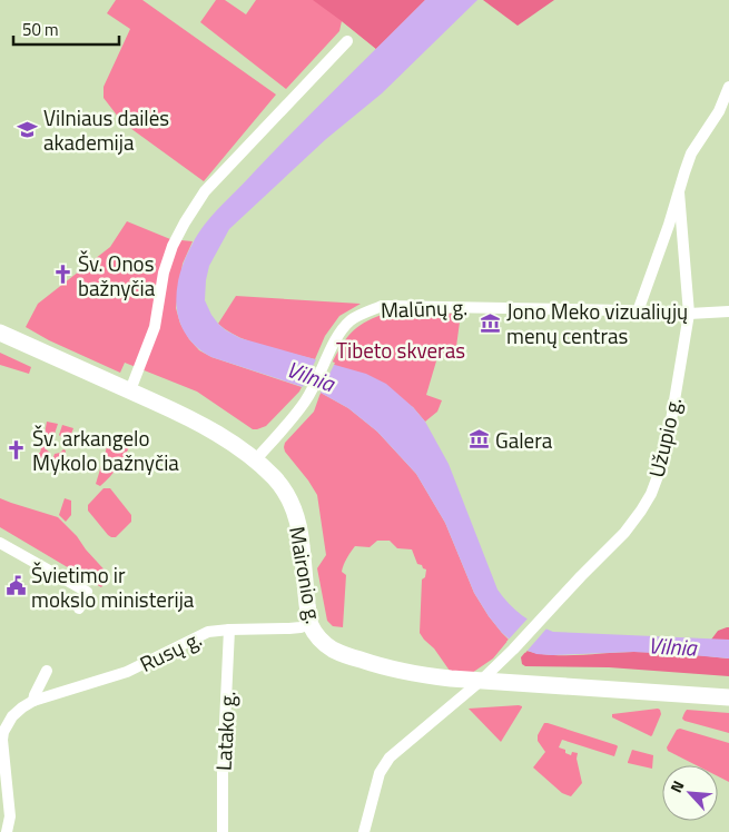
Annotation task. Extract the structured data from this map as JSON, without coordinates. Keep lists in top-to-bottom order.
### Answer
{
  "streets": {
    "main road": ["Maironio g."],
    "street": [
      "Malūnų g.",
      "Užupio g.",
      "Rusų g.",
      "Latako g."
    ]
  },
  "crossings": [
    ["Malūnų g.", "Užupio g."],
    ["Malūnų g.", "Maironio g."],
    ["Užupio g.", "Maironio g."],
    ["Maironio g.", "Rusų g."],
    ["Rusų g.", "Latako g."]
  ],
  "water": ["Vilnia"],
  "parks": ["Tibeto skveras"],
  "places": {
    "school or university": ["Vilniaus dailės akademija"],
    "church": ["Šv. Onos bažnyčia", "Šv. arkangelo Mykolo bažnyčia"],
    "museum": ["Jono Meko vizualiųjų menų centras", "Galera"],
    "public building": ["Švietimo ir mokslo ministerija"]
  },
  "scale_bar": "50 m",
  "north": "top left"
}
